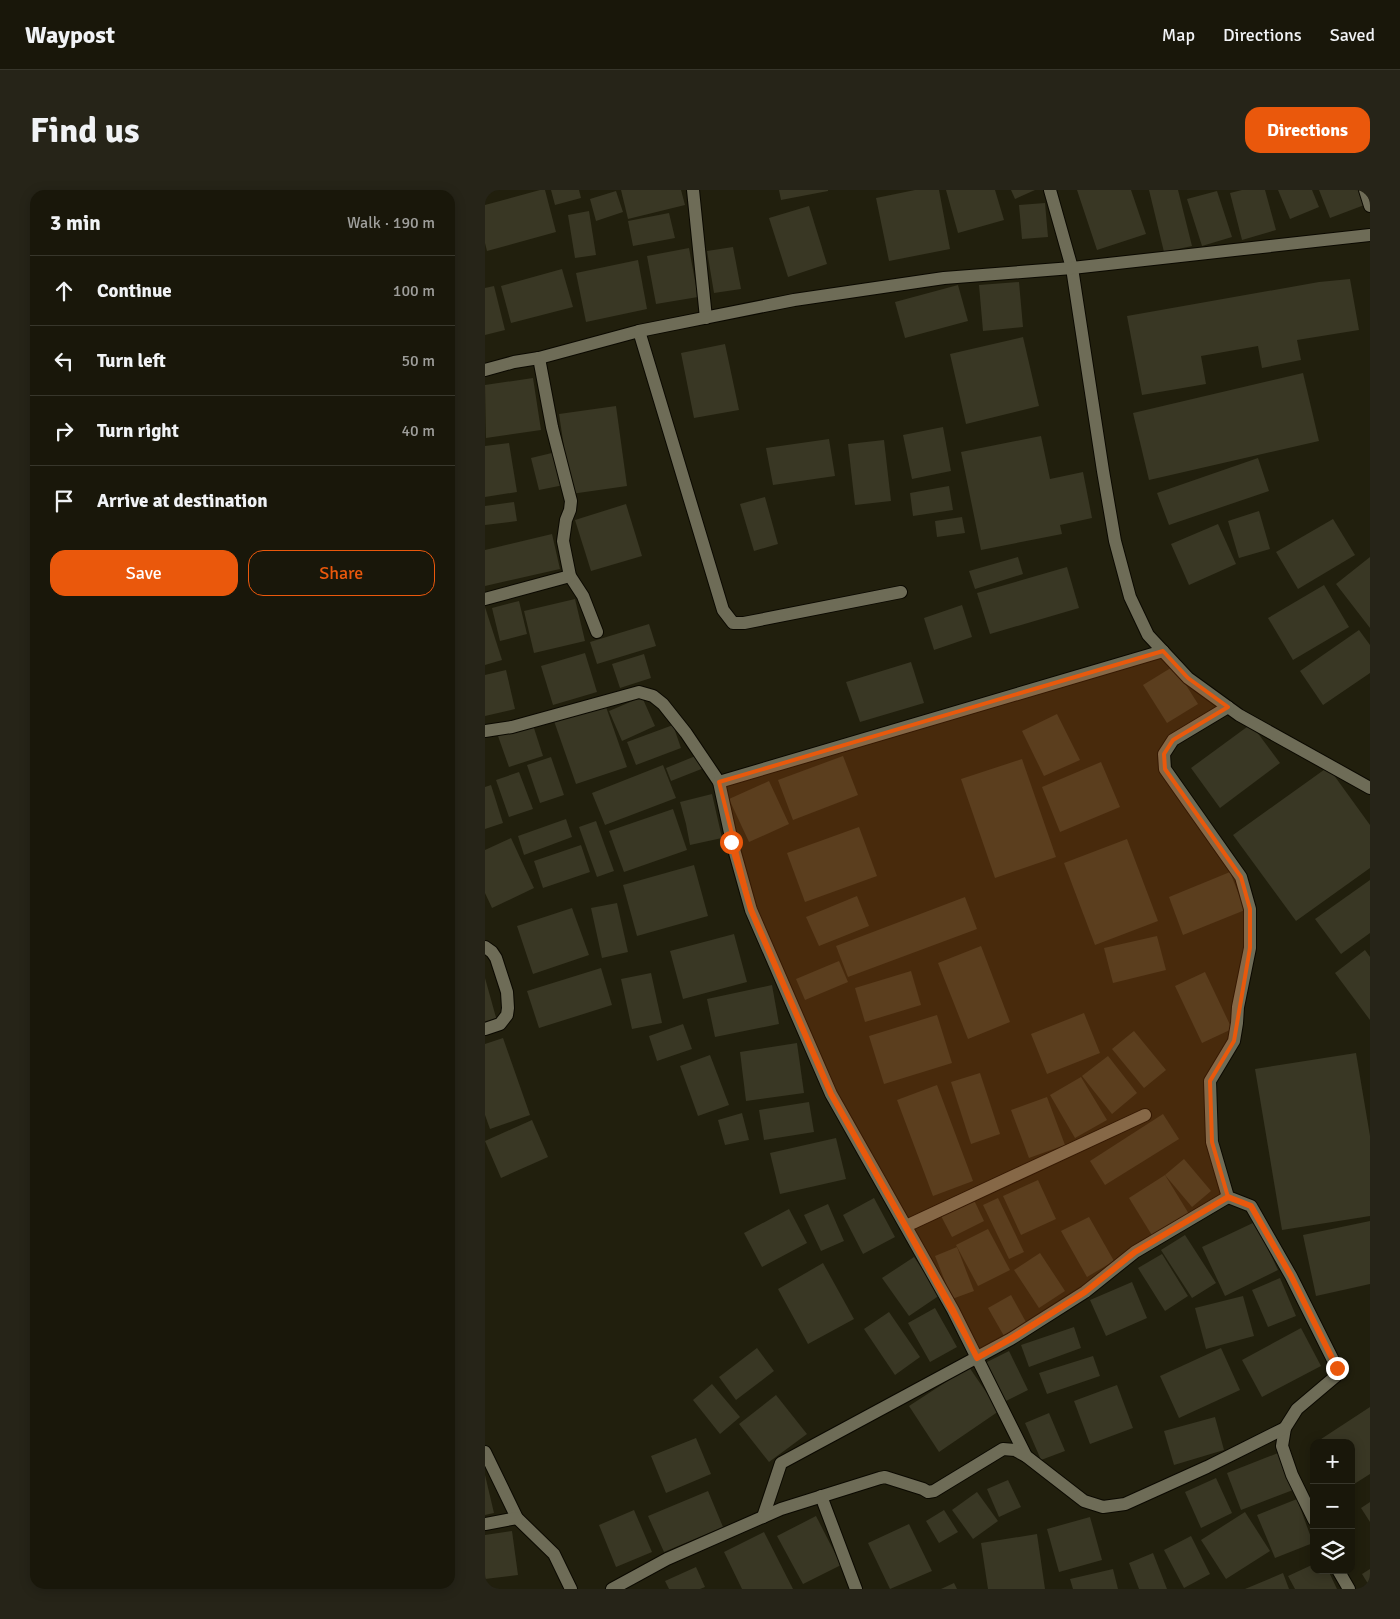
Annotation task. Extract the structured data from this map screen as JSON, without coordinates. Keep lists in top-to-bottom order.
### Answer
{
  "page": {
    "header": "Waypost",
    "nav": ["Map", "Directions", "Saved"],
    "buttons": [
      "Directions",
      ["Save", "Share"]
    ],
    "title": "Find us",
    "heading": ["3 min", "Walk · 190 m"],
    "list": [
      ["Continue", "100 m"],
      ["Turn left", "50 m"],
      ["Turn right", "40 m"],
      "Arrive at destination"
    ],
    "map_buttons": ["+", "−"]
  }
}
